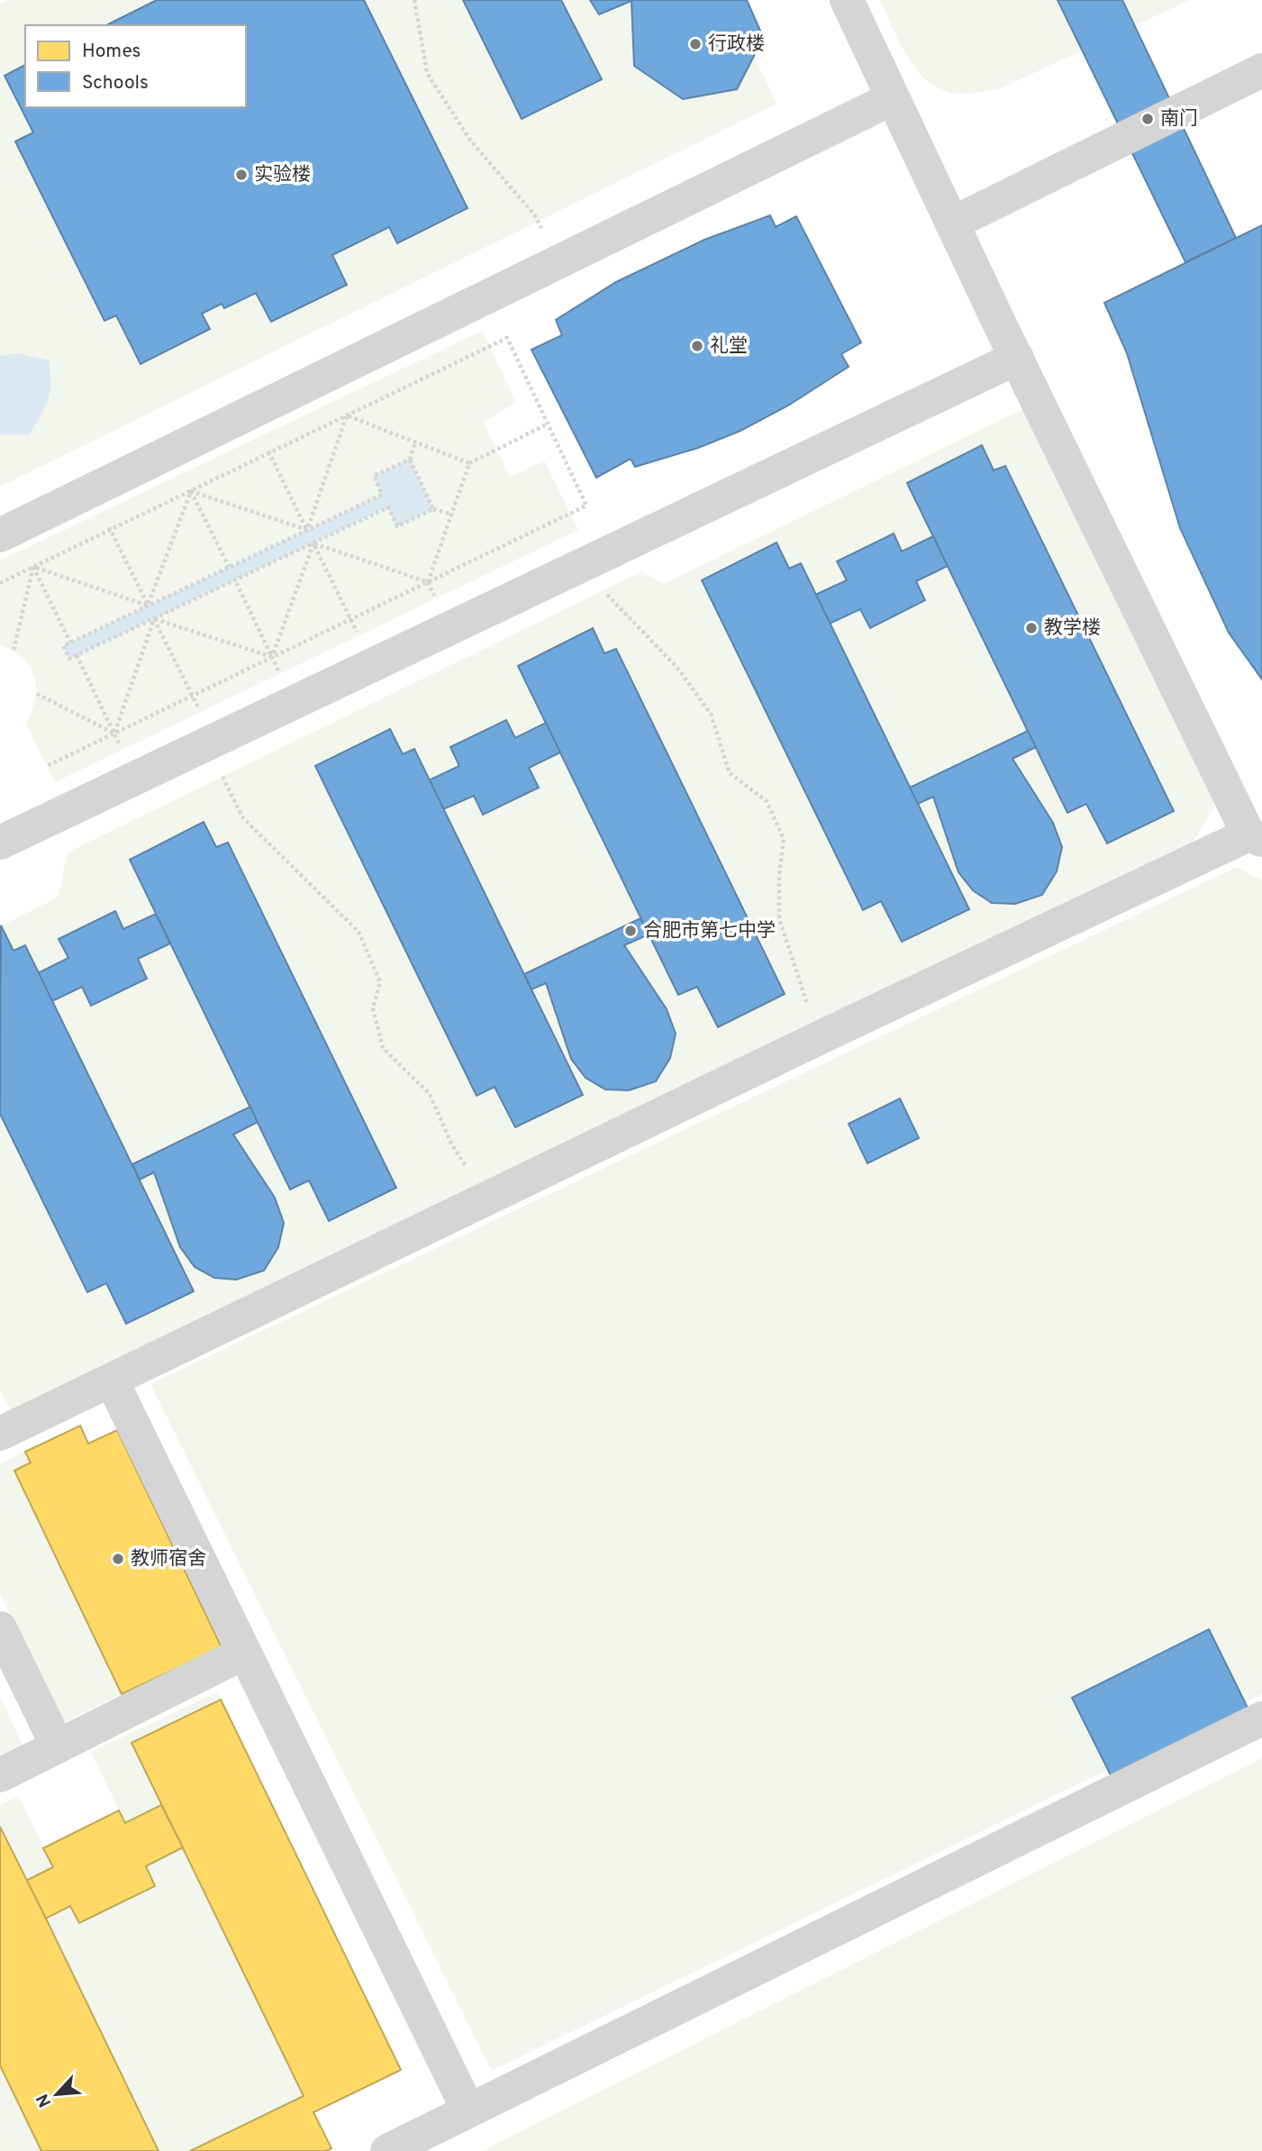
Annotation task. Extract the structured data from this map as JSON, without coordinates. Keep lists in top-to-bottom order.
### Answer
{
  "places": [
    "行政楼",
    "南门",
    "实验楼",
    "礼堂",
    "教学楼",
    "合肥市第七中学",
    "教师宿舍"
  ],
  "legend": ["Homes", "Schools"],
  "north": "bottom left"
}
